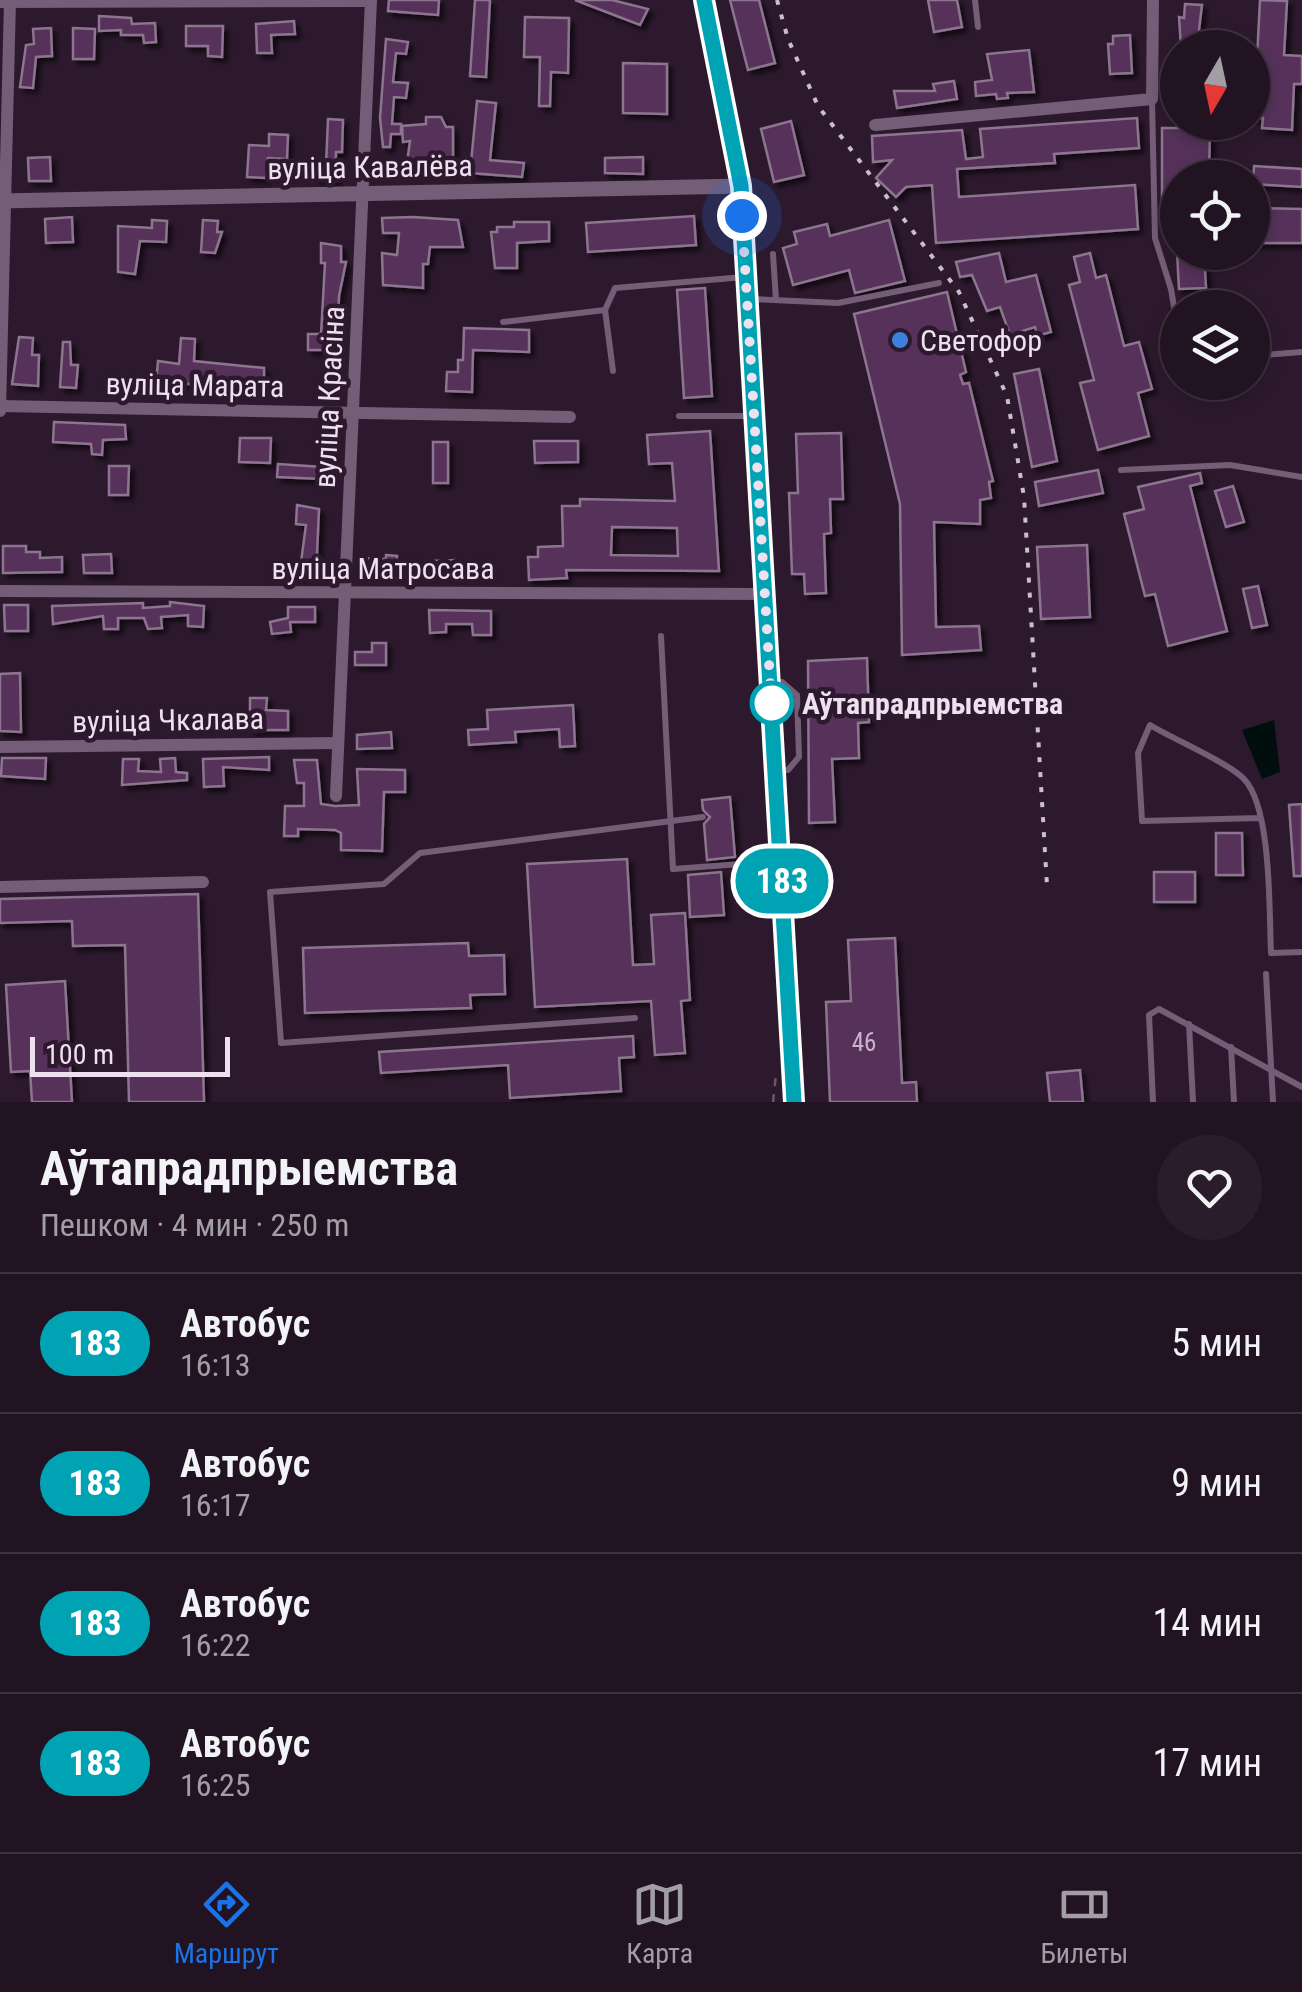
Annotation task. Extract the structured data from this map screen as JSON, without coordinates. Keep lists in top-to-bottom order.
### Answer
{
  "streets": {
    "street": [
      "вуліца Кавалёва",
      "вуліца Марата",
      "вуліца Красіна",
      "вуліца Матросава",
      "вуліца Чкалава"
    ]
  },
  "crossings": [
    ["вуліца Кавалёва", "вуліца Красіна"],
    ["вуліца Марата", "вуліца Красіна"],
    ["вуліца Красіна", "вуліца Матросава"],
    ["вуліца Красіна", "вуліца Чкалава"]
  ],
  "places": ["Светофор", "Аўтапрадпрыемства"],
  "lines": ["bus line 183"],
  "house_numbers": ["46"],
  "scale_bar": "100 m",
  "north": "bottom",
  "page": {
    "on_map": "183",
    "scale": "100 m",
    "heading": ["Аўтапрадпрыемства", "Пешком · 4 мин · 250 m"],
    "list": [
      {
        "mark": "183",
        "name": "Автобус",
        "note": "16:13",
        "value": "5 мин"
      },
      {
        "mark": "183",
        "name": "Автобус",
        "note": "16:17",
        "value": "9 мин"
      },
      {
        "mark": "183",
        "name": "Автобус",
        "note": "16:22",
        "value": "14 мин"
      },
      {
        "mark": "183",
        "name": "Автобус",
        "note": "16:25",
        "value": "17 мин"
      }
    ],
    "tabs": ["Маршрут", "Карта", "Билеты"]
  }
}
